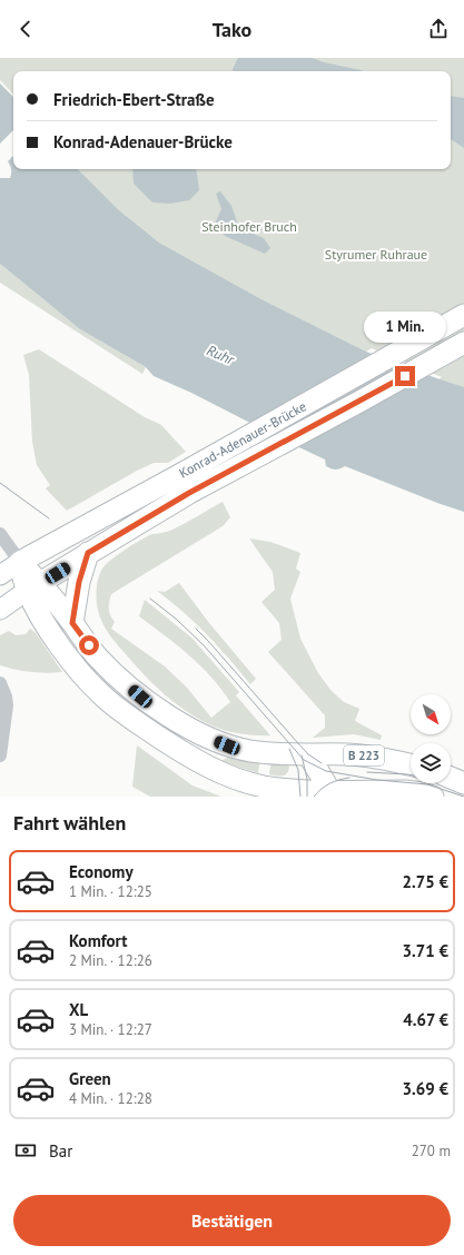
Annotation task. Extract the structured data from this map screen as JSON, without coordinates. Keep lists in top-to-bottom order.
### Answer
{
  "streets": {
    "main road": ["Konrad-Adenauer-Brücke", "B 223"]
  },
  "water": ["Ruhr"],
  "parks": ["Steinhofer Bruch", "Styrumer Ruhraue"],
  "north": "bottom right",
  "page": {
    "header": "Tako",
    "banner": ["Friedrich-Ebert-Straße", "Konrad-Adenauer-Brücke"],
    "bubble": "1 Min.",
    "heading": "Fahrt wählen",
    "list": [
      {
        "name": "Economy",
        "note": "1 Min. · 12:25",
        "value": "2.75 €"
      },
      {
        "name": "Komfort",
        "note": "2 Min. · 12:26",
        "value": "3.71 €"
      },
      {
        "name": "XL",
        "note": "3 Min. · 12:27",
        "value": "4.67 €"
      },
      {
        "name": "Green",
        "note": "4 Min. · 12:28",
        "value": "3.69 €"
      }
    ],
    "pay": ["Bar", "270 m"],
    "buttons": "Bestätigen"
  }
}
